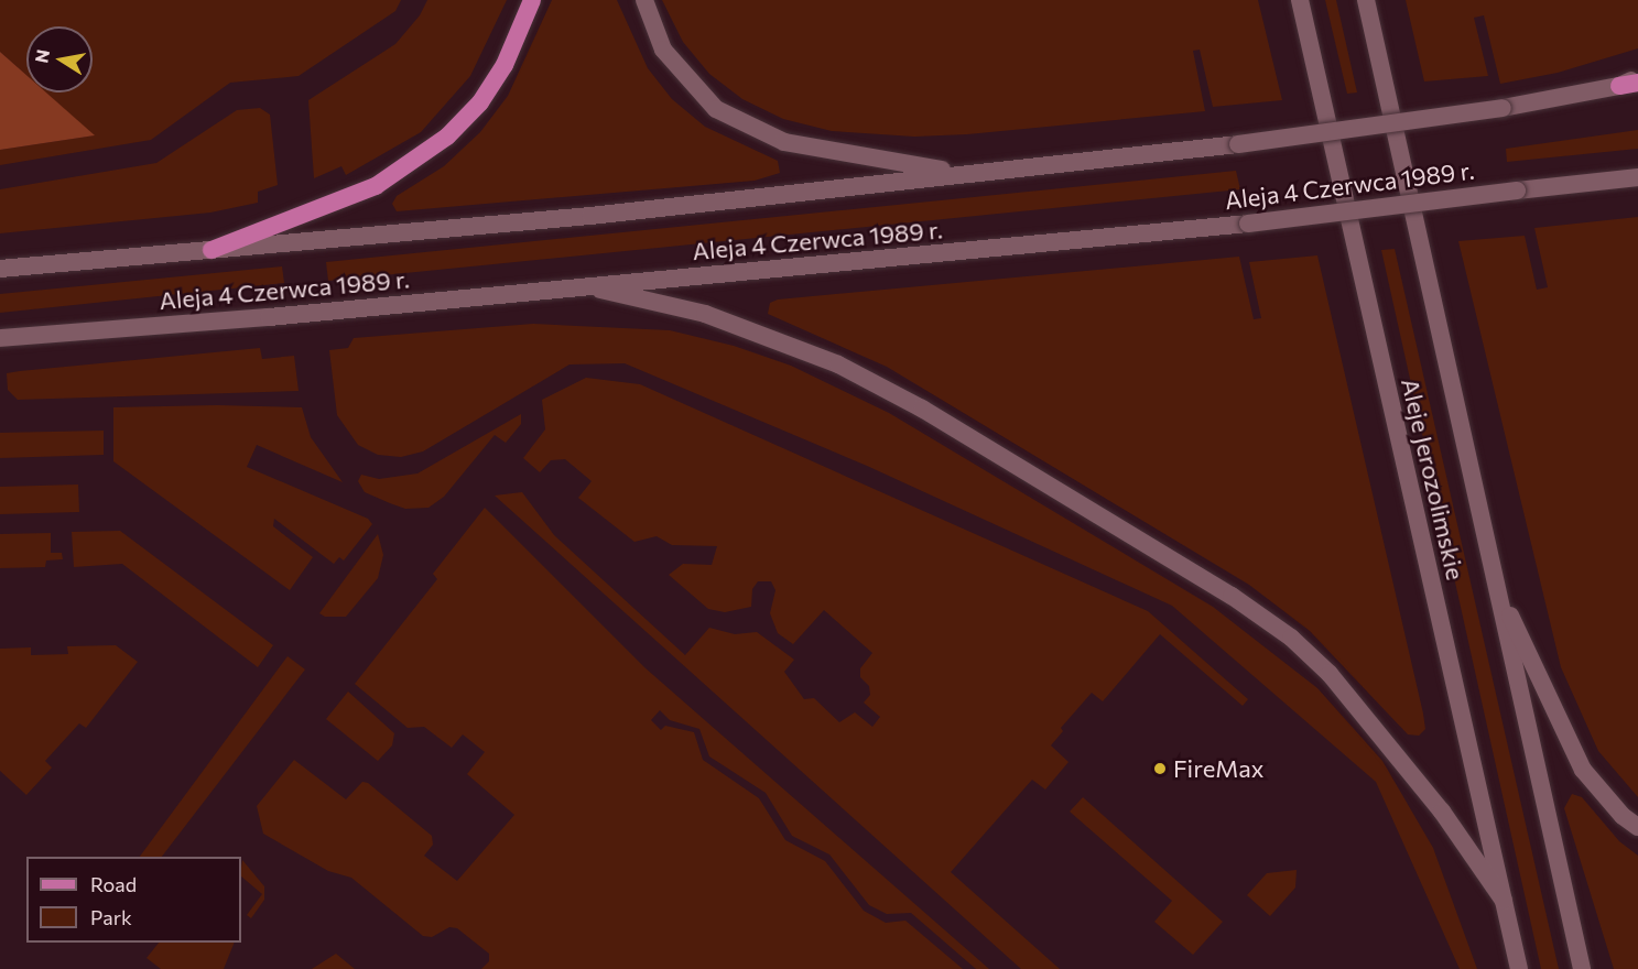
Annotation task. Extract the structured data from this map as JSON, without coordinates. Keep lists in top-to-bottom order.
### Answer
{
  "streets": {
    "main road": ["Aleja 4 Czerwca 1989 r.", "Aleje Jerozolimskie"]
  },
  "places": ["FireMax"],
  "legend": ["Road", "Park"],
  "north": "left"
}
